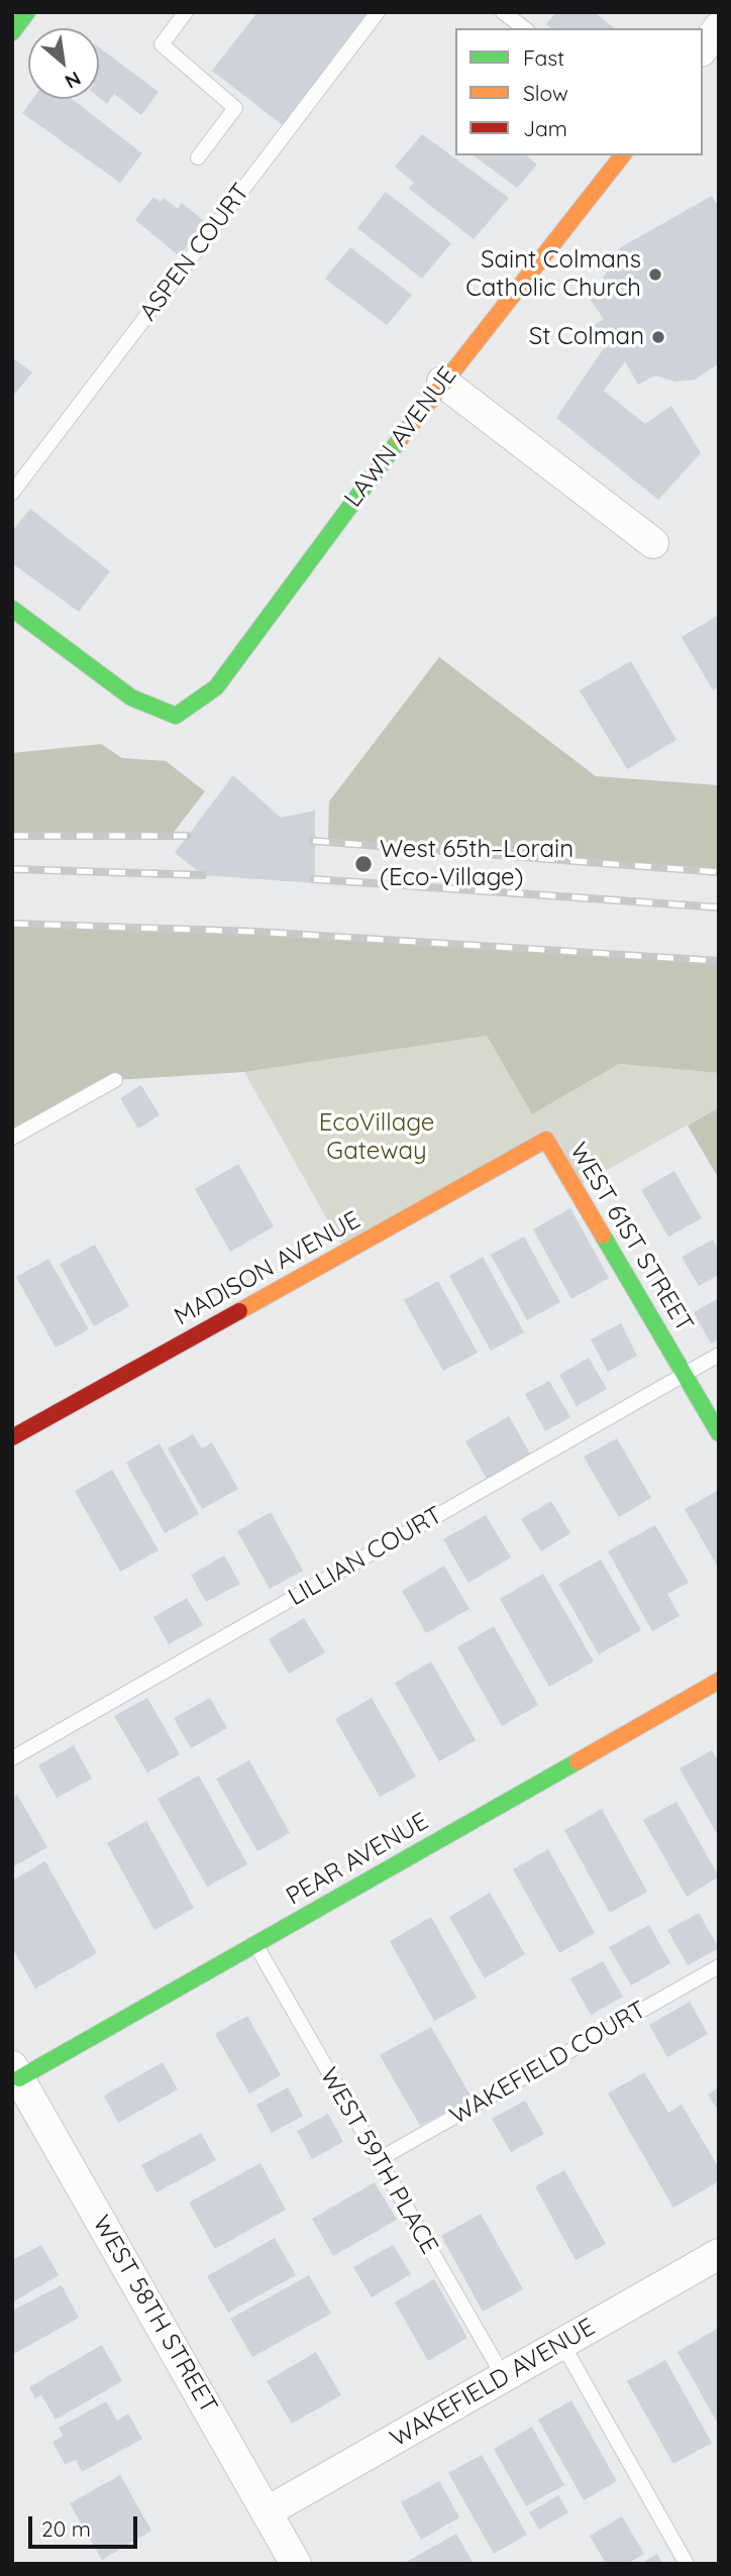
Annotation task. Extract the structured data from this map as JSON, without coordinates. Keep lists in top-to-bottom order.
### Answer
{
  "streets": {
    "street": [
      "LAWN AVENUE",
      "WEST 61ST STREET",
      "MADISON AVENUE",
      "PEAR AVENUE",
      "WEST 58TH STREET",
      "WAKEFIELD AVENUE"
    ],
    "lane": [
      "ASPEN COURT",
      "LILLIAN COURT",
      "WAKEFIELD COURT",
      "WEST 59TH PLACE"
    ]
  },
  "crossings": [
    ["WEST 61ST STREET", "MADISON AVENUE"],
    ["WEST 61ST STREET", "LILLIAN COURT"],
    ["PEAR AVENUE", "WEST 59TH PLACE"],
    ["PEAR AVENUE", "WEST 58TH STREET"],
    ["WAKEFIELD COURT", "WEST 59TH PLACE"],
    ["WEST 59TH PLACE", "WAKEFIELD AVENUE"],
    ["WEST 58TH STREET", "WAKEFIELD AVENUE"]
  ],
  "parks": ["EcoVillage Gateway"],
  "places": ["Saint Colmans Catholic Church", "St Colman", "West 65th–Lorain (Eco-Village)"],
  "legend": ["Fast", "Slow", "Jam"],
  "scale_bar": "20 m",
  "north": "bottom right"
}
